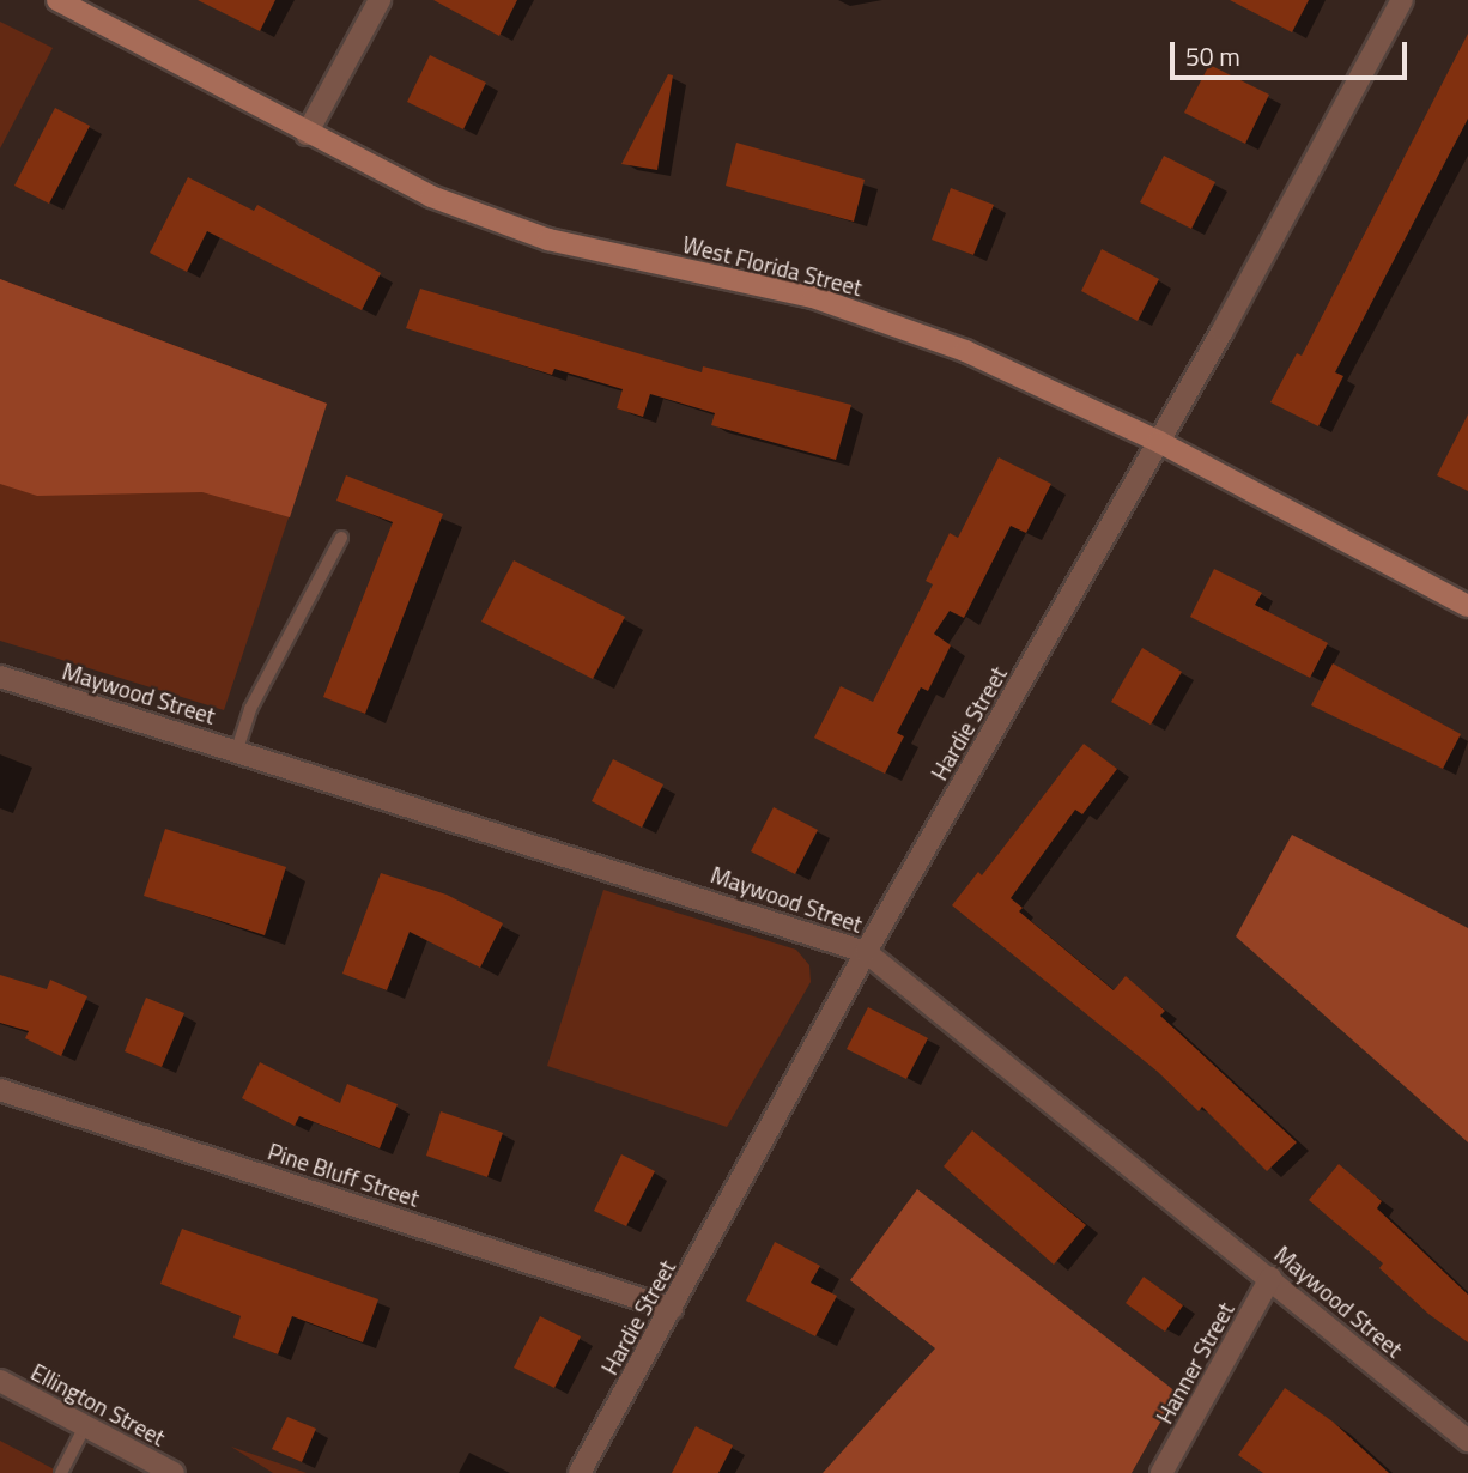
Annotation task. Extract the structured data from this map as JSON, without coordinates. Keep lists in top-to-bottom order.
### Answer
{
  "streets": {
    "main road": ["West Florida Street"],
    "street": [
      "Maywood Street",
      "Hardie Street",
      "Pine Bluff Street",
      "Hanner Street",
      "Ellington Street"
    ]
  },
  "crossings": [
    ["West Florida Street", "Hardie Street"],
    ["Maywood Street", "Hardie Street"],
    ["Maywood Street", "Hanner Street"],
    ["Hardie Street", "Pine Bluff Street"]
  ],
  "scale_bar": "50 m"
}
